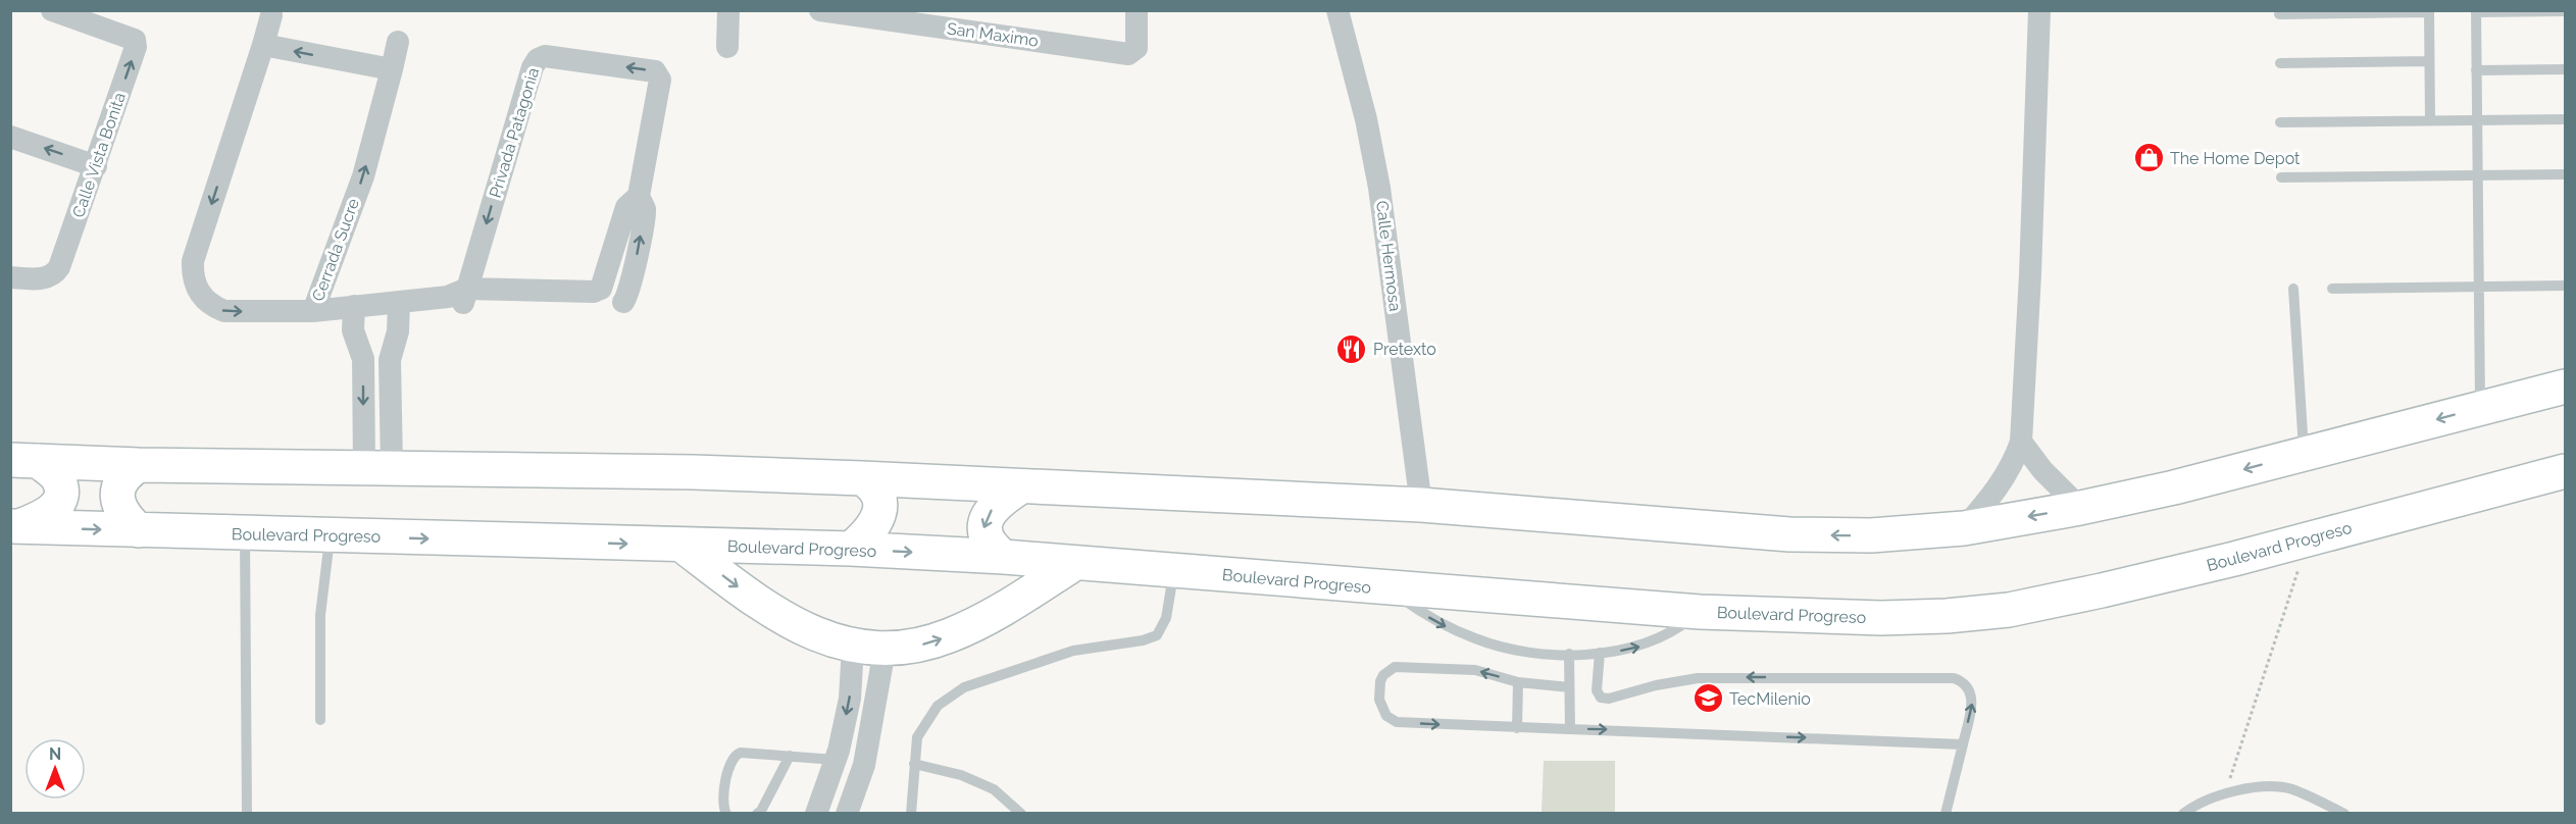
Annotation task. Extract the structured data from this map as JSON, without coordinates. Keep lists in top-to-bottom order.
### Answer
{
  "streets": {
    "main road": ["Boulevard Progreso"],
    "street": [
      "San Maximo",
      "Privada Patagonia",
      "Calle Vista Bonita",
      "Cerrada Sucre",
      "Calle Hermosa"
    ]
  },
  "places": {
    "shop": ["The Home Depot"],
    "restaurant": ["Pretexto"],
    "school or university": ["TecMilenio"]
  },
  "north": "top"
}
